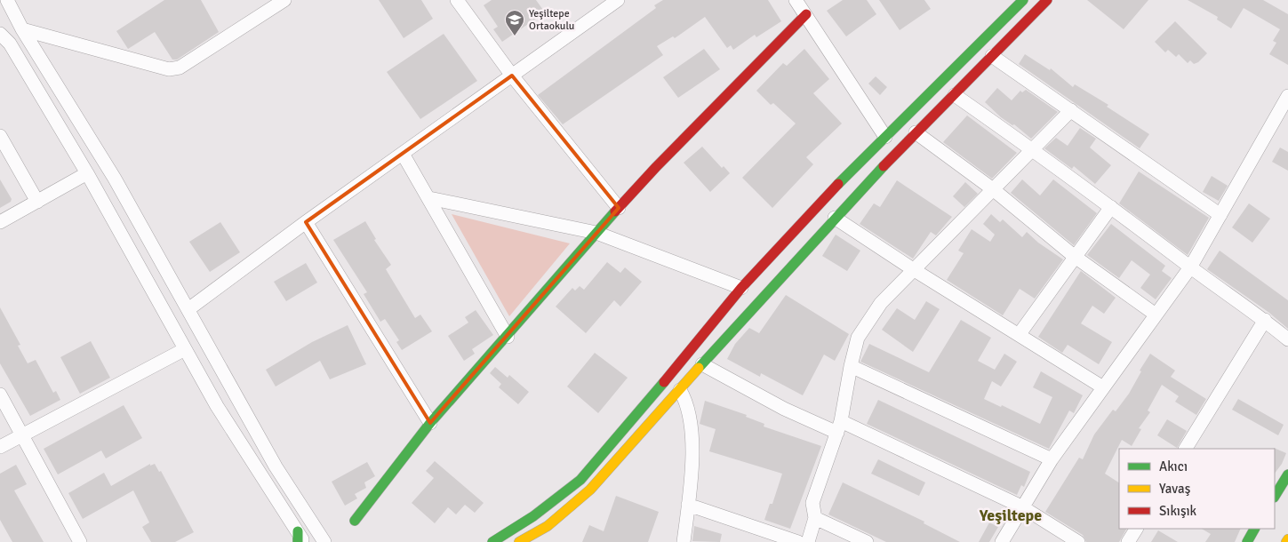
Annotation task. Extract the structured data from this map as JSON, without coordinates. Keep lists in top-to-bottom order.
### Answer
{
  "districts": ["Yeşiltepe"],
  "places": {
    "school or university": ["Yeşiltepe Ortaokulu"]
  },
  "legend": ["Akıcı", "Yavaş", "Sıkışık"]
}
